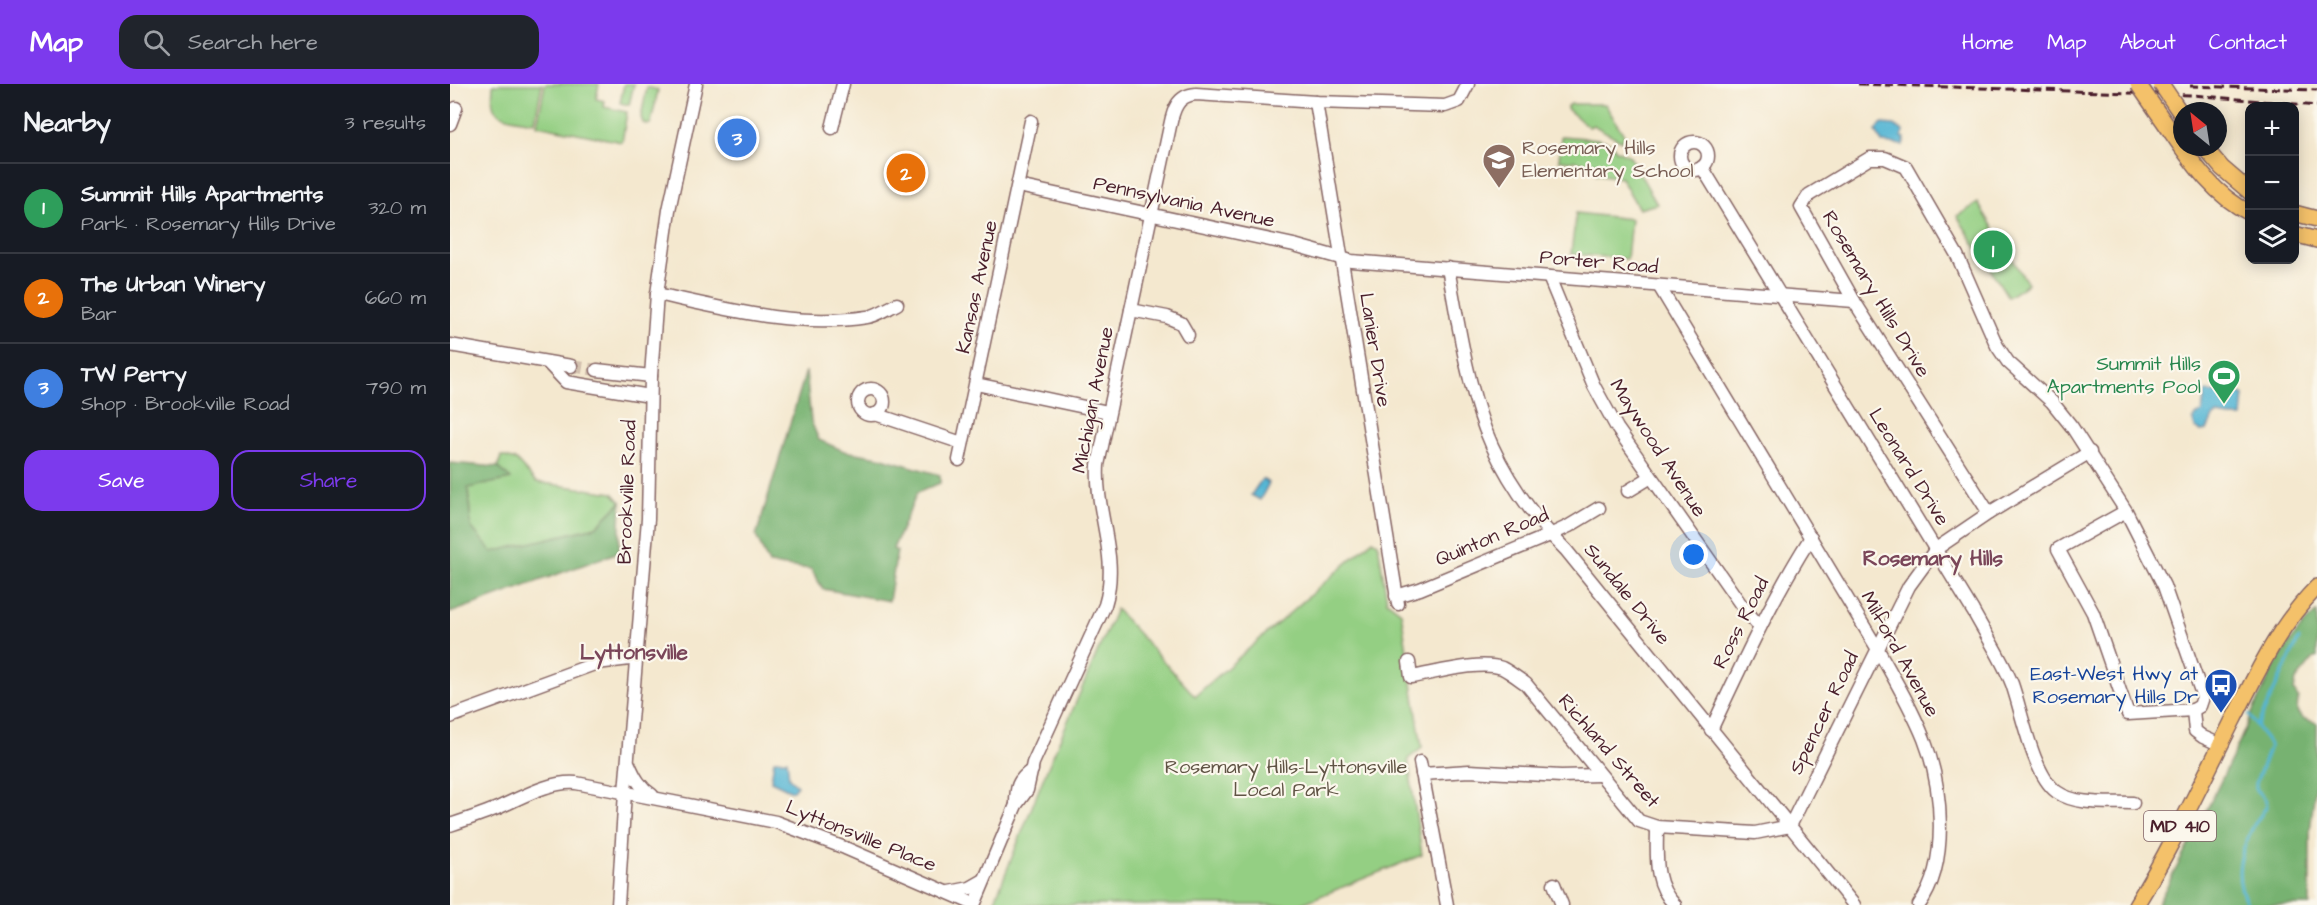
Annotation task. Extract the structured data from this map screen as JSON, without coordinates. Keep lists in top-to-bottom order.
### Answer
{
  "streets": {
    "main road": ["MD 410"],
    "street": [
      "Pennsylvania Avenue",
      "Porter Road",
      "Kansas Avenue",
      "Rosemary Hills Drive",
      "Lanier Drive",
      "Michigan Avenue",
      "Maywood Avenue",
      "Leonard Drive",
      "Brookville Road",
      "Quinton Road",
      "Sundale Drive",
      "Ross Road",
      "Milford Avenue",
      "Spencer Road",
      "Richland Street",
      "Lyttonsville Place"
    ]
  },
  "crossings": [
    ["Pennsylvania Avenue", "Porter Road"],
    ["Pennsylvania Avenue", "Kansas Avenue"],
    ["Pennsylvania Avenue", "Lanier Drive"],
    ["Pennsylvania Avenue", "Michigan Avenue"],
    ["Porter Road", "Rosemary Hills Drive"],
    ["Porter Road", "Lanier Drive"],
    ["Porter Road", "Maywood Avenue"],
    ["Porter Road", "Leonard Drive"],
    ["Porter Road", "Sundale Drive"],
    ["Porter Road", "Milford Avenue"],
    ["Rosemary Hills Drive", "Spencer Road"],
    ["Lanier Drive", "Michigan Avenue"],
    ["Lanier Drive", "Quinton Road"],
    ["Michigan Avenue", "Lyttonsville Place"],
    ["Maywood Avenue", "Ross Road"],
    ["Leonard Drive", "Spencer Road"],
    ["Brookville Road", "Lyttonsville Place"],
    ["Quinton Road", "Sundale Drive"],
    ["Sundale Drive", "Ross Road"],
    ["Sundale Drive", "Spencer Road"],
    ["Sundale Drive", "Richland Street"],
    ["Ross Road", "Milford Avenue"],
    ["Milford Avenue", "Spencer Road"],
    ["Spencer Road", "Richland Street"]
  ],
  "districts": ["Rosemary Hills", "Lyttonsville"],
  "parks": ["Rosemary Hills-Lyttonsville Local Park"],
  "places": {
    "school or university": ["Rosemary Hills Elementary School"],
    "sports": ["Summit Hills Apartments Pool"],
    "bus stop": ["East-West Hwy at Rosemary Hills Dr"]
  },
  "north": "top left",
  "page": {
    "header": "Map",
    "search": "Search here",
    "nav": [
      "Home",
      "Map",
      "About",
      "Contact"
    ],
    "heading": ["Nearby", "3 results"],
    "map_buttons": ["+", "−"],
    "pins": ["3", "2", "1"],
    "list": [
      {
        "mark": "1",
        "name": "Summit Hills Apartments",
        "note": "Park · Rosemary Hills Drive",
        "value": "320 m"
      },
      {
        "mark": "2",
        "name": "The Urban Winery",
        "note": "Bar",
        "value": "660 m"
      },
      {
        "mark": "3",
        "name": "TW Perry",
        "note": "Shop · Brookville Road",
        "value": "790 m"
      }
    ],
    "buttons": ["Save", "Share"]
  }
}
